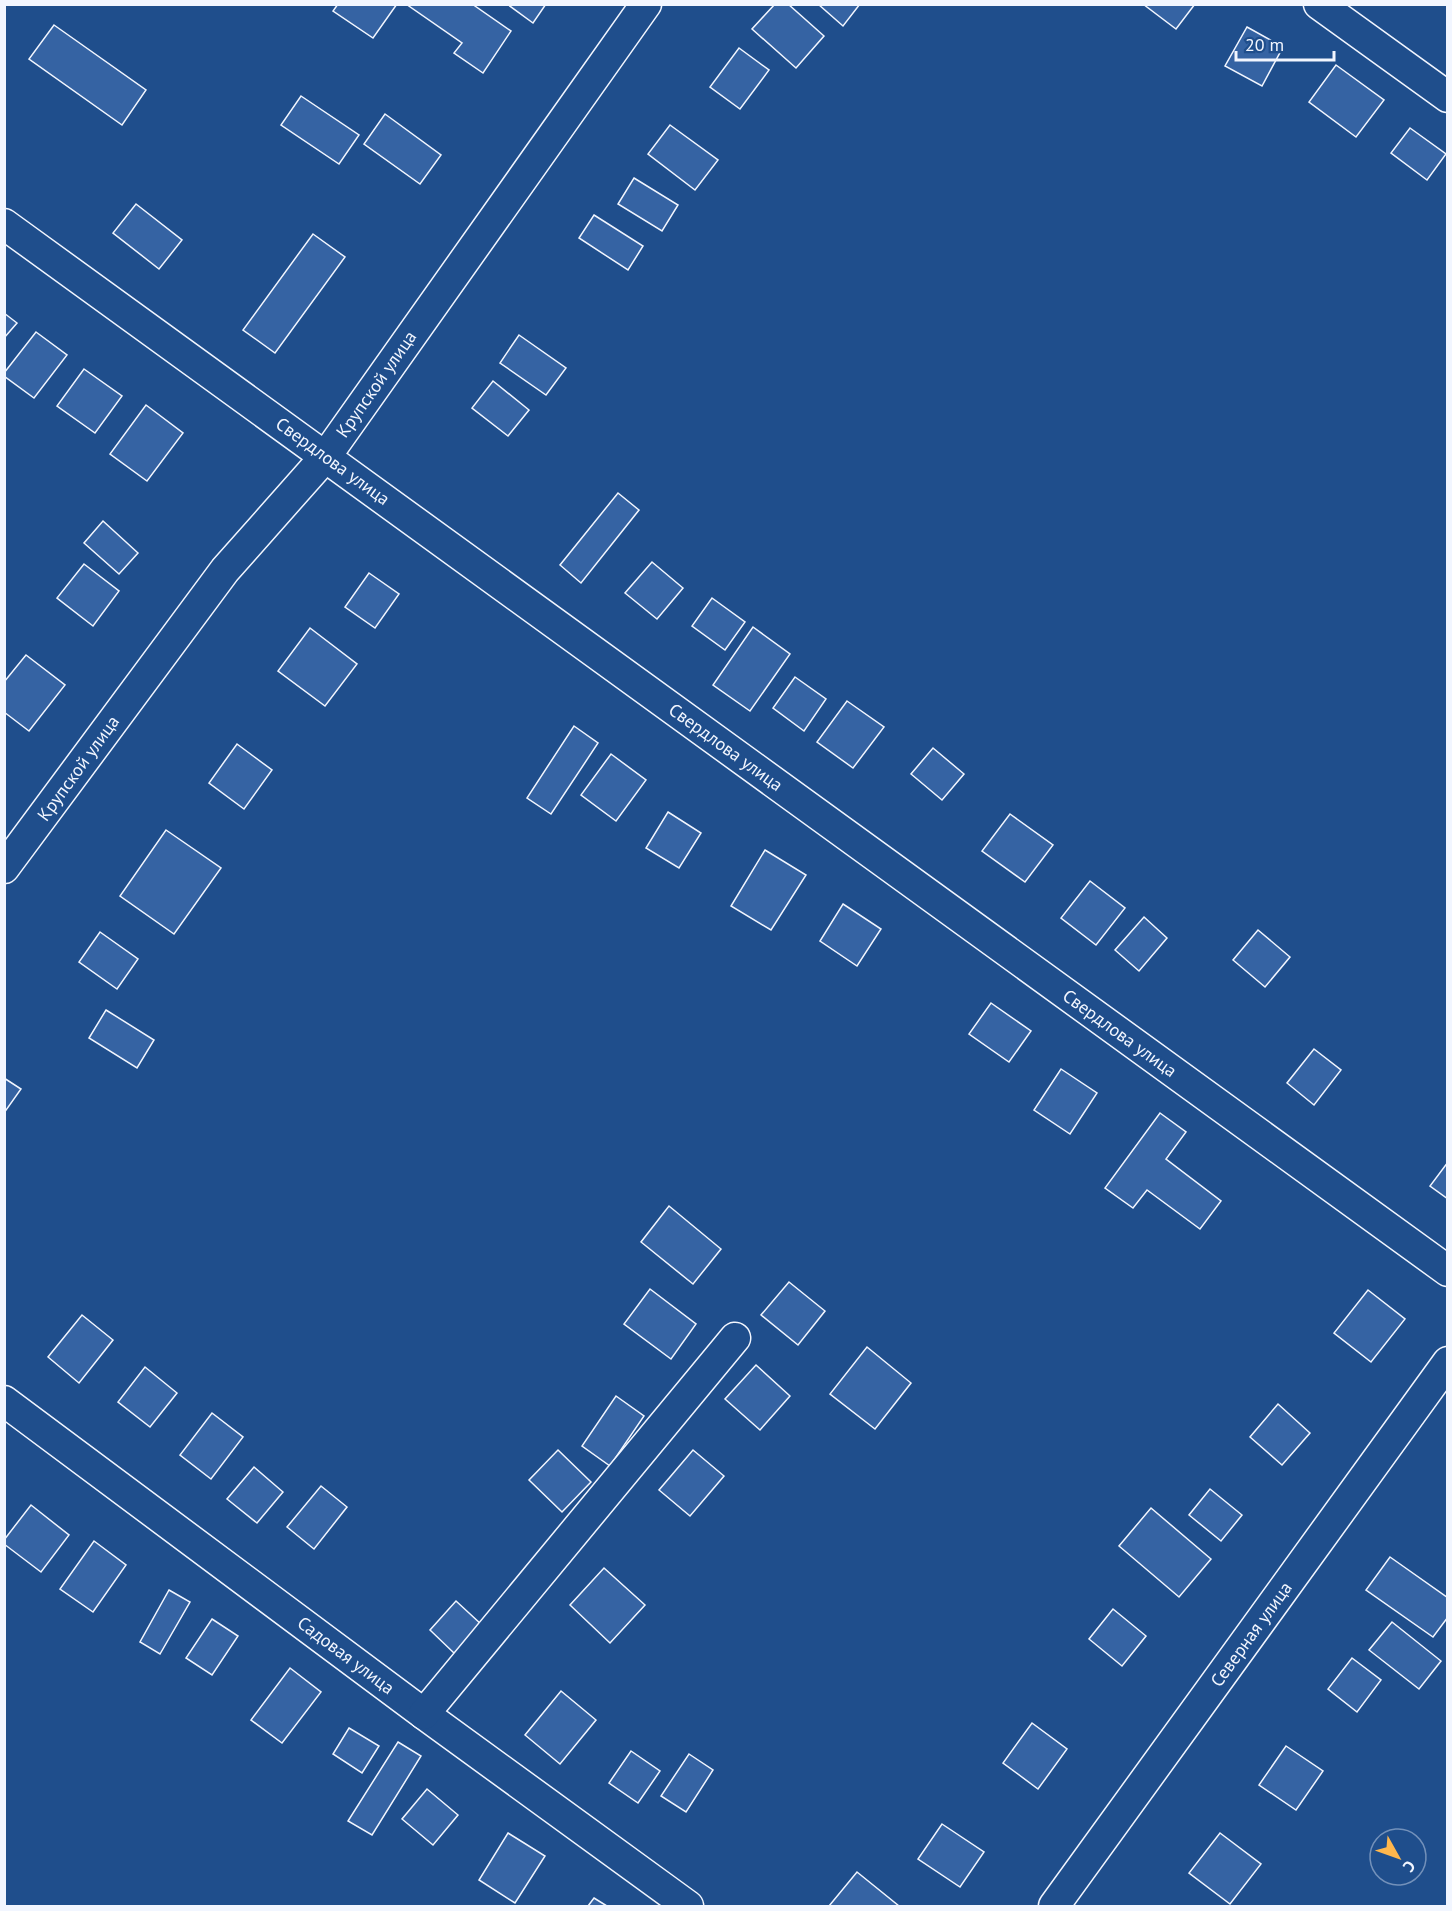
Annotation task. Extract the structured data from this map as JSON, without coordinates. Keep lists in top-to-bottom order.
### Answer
{
  "streets": {
    "street": [
      "Крупской улица",
      "Свердлова улица",
      "Северная улица",
      "Садовая улица"
    ]
  },
  "crossings": [
    ["Крупской улица", "Свердлова улица"]
  ],
  "scale_bar": "20 m",
  "north": "bottom right"
}
